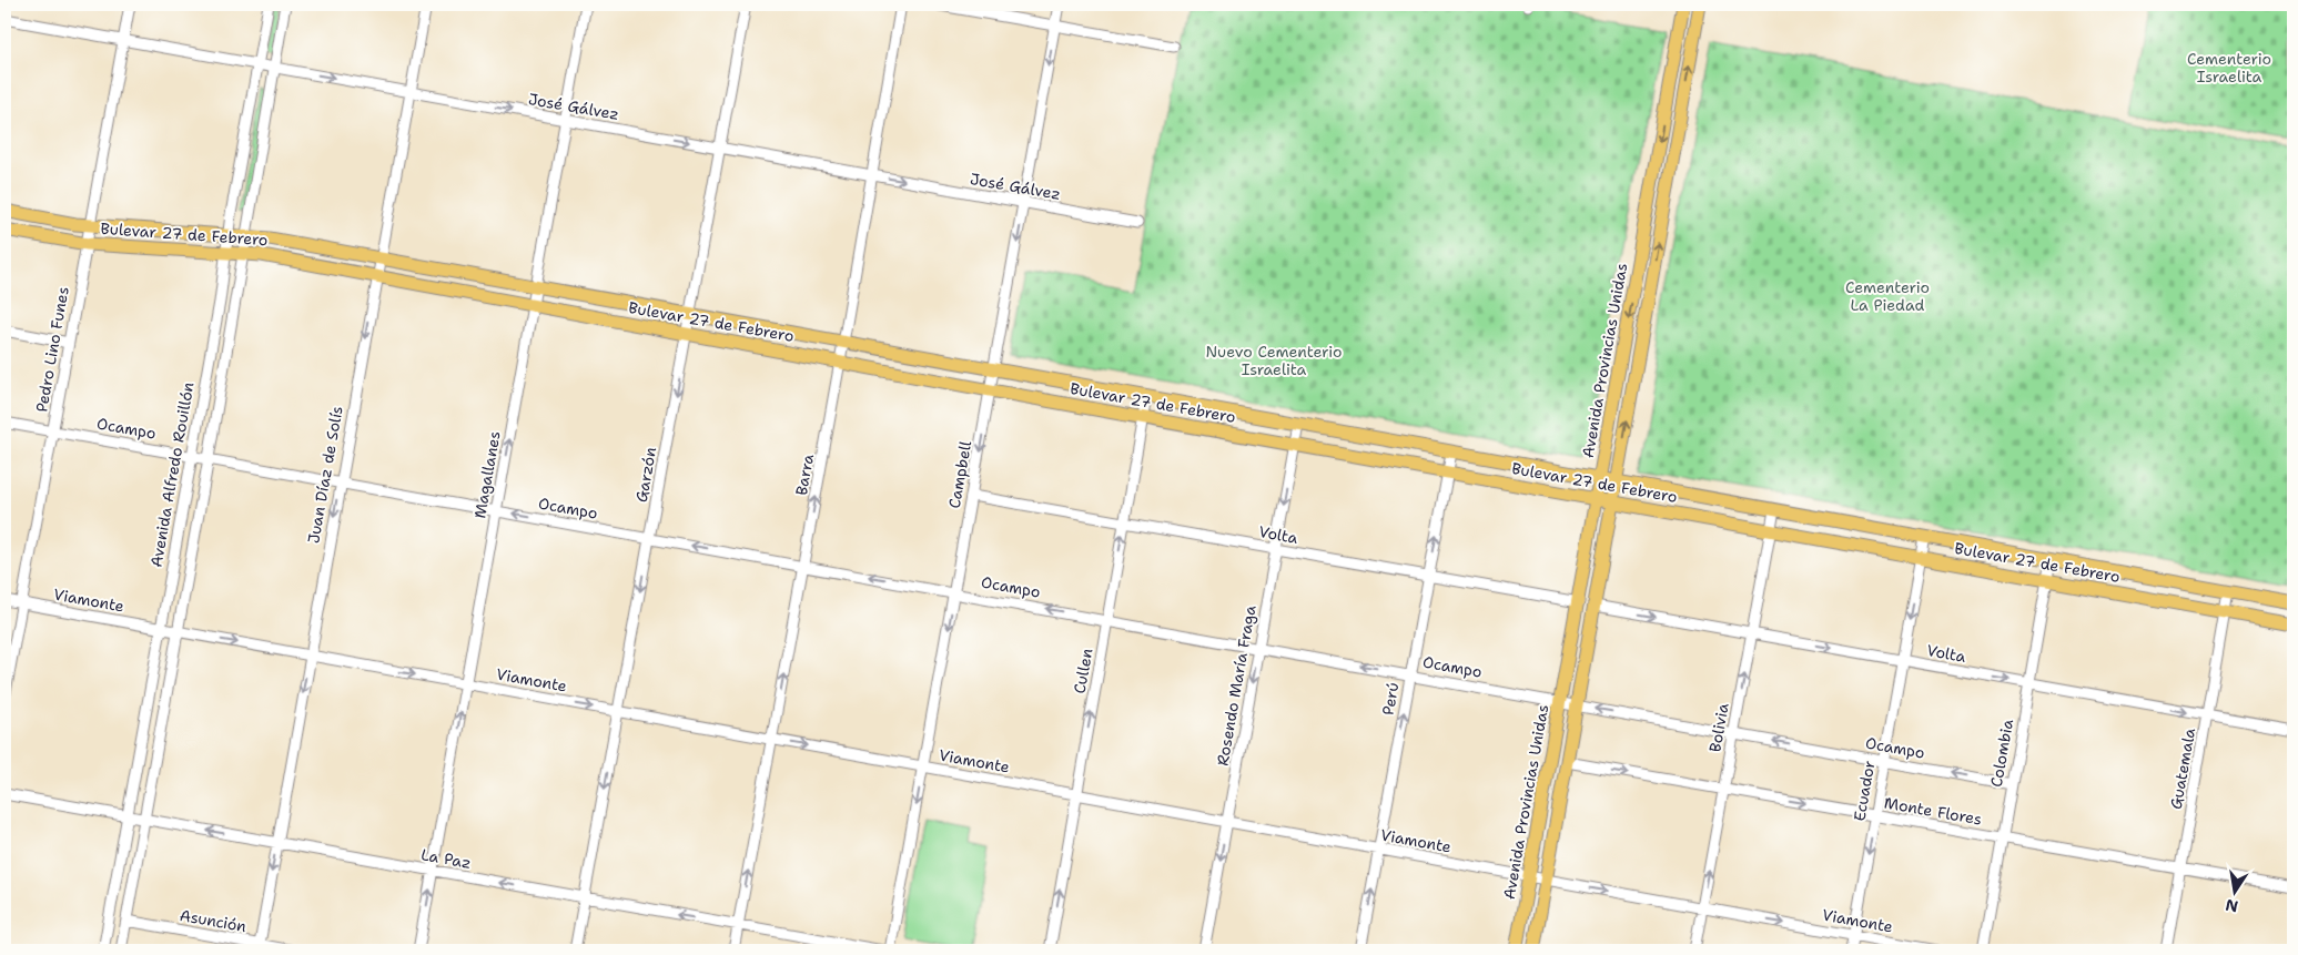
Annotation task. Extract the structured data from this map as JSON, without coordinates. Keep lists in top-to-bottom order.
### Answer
{
  "streets": {
    "main road": ["Bulevar 27 de Febrero", "Avenida Provincias Unidas"],
    "street": [
      "José Gálvez",
      "Pedro Lino Funes",
      "Ocampo",
      "Avenida Alfredo Rouillón",
      "Juan Díaz de Solís",
      "Magallanes",
      "Garzón",
      "Barra",
      "Campbell",
      "Volta",
      "Viamonte",
      "Cullen",
      "Rosendo María Fraga",
      "Perú",
      "Bolivia",
      "Colombia",
      "Guatemala",
      "Ecuador",
      "Monte Flores",
      "La Paz",
      "Asunción"
    ]
  },
  "crossings": [
    ["José Gálvez", "Pedro Lino Funes"],
    ["José Gálvez", "Avenida Alfredo Rouillón"],
    ["José Gálvez", "Juan Díaz de Solís"],
    ["José Gálvez", "Magallanes"],
    ["José Gálvez", "Garzón"],
    ["José Gálvez", "Barra"],
    ["José Gálvez", "Campbell"],
    ["Bulevar 27 de Febrero", "Pedro Lino Funes"],
    ["Bulevar 27 de Febrero", "Avenida Provincias Unidas"],
    ["Bulevar 27 de Febrero", "Avenida Alfredo Rouillón"],
    ["Bulevar 27 de Febrero", "Juan Díaz de Solís"],
    ["Bulevar 27 de Febrero", "Magallanes"],
    ["Bulevar 27 de Febrero", "Garzón"],
    ["Bulevar 27 de Febrero", "Barra"],
    ["Bulevar 27 de Febrero", "Campbell"],
    ["Bulevar 27 de Febrero", "Cullen"],
    ["Bulevar 27 de Febrero", "Rosendo María Fraga"],
    ["Bulevar 27 de Febrero", "Perú"],
    ["Bulevar 27 de Febrero", "Bolivia"],
    ["Bulevar 27 de Febrero", "Colombia"],
    ["Bulevar 27 de Febrero", "Guatemala"],
    ["Bulevar 27 de Febrero", "Ecuador"],
    ["Pedro Lino Funes", "Ocampo"],
    ["Pedro Lino Funes", "Viamonte"],
    ["Avenida Provincias Unidas", "Ocampo"],
    ["Avenida Provincias Unidas", "Volta"],
    ["Avenida Provincias Unidas", "Viamonte"],
    ["Avenida Provincias Unidas", "Monte Flores"],
    ["Ocampo", "Avenida Alfredo Rouillón"],
    ["Ocampo", "Juan Díaz de Solís"],
    ["Ocampo", "Magallanes"],
    ["Ocampo", "Garzón"],
    ["Ocampo", "Barra"],
    ["Ocampo", "Campbell"],
    ["Ocampo", "Cullen"],
    ["Ocampo", "Rosendo María Fraga"],
    ["Ocampo", "Perú"],
    ["Ocampo", "Bolivia"],
    ["Ocampo", "Colombia"],
    ["Ocampo", "Ecuador"],
    ["Avenida Alfredo Rouillón", "Viamonte"],
    ["Avenida Alfredo Rouillón", "La Paz"],
    ["Avenida Alfredo Rouillón", "Asunción"],
    ["Juan Díaz de Solís", "Viamonte"],
    ["Juan Díaz de Solís", "La Paz"],
    ["Juan Díaz de Solís", "Asunción"],
    ["Magallanes", "Viamonte"],
    ["Magallanes", "La Paz"],
    ["Garzón", "Viamonte"],
    ["Garzón", "La Paz"],
    ["Barra", "Viamonte"],
    ["Barra", "La Paz"],
    ["Campbell", "Volta"],
    ["Campbell", "Viamonte"],
    ["Volta", "Cullen"],
    ["Volta", "Rosendo María Fraga"],
    ["Volta", "Perú"],
    ["Volta", "Bolivia"],
    ["Volta", "Colombia"],
    ["Volta", "Guatemala"],
    ["Volta", "Ecuador"],
    ["Viamonte", "Cullen"],
    ["Viamonte", "Rosendo María Fraga"],
    ["Viamonte", "Perú"],
    ["Viamonte", "Bolivia"],
    ["Viamonte", "Ecuador"],
    ["Bolivia", "Monte Flores"],
    ["Colombia", "Monte Flores"],
    ["Guatemala", "Monte Flores"],
    ["Ecuador", "Monte Flores"]
  ],
  "one_way": [
    "José Gálvez",
    "Ocampo",
    "Juan Díaz de Solís",
    "Magallanes",
    "Garzón",
    "Barra",
    "Campbell",
    "Volta",
    "Viamonte",
    "Cullen",
    "Rosendo María Fraga",
    "Perú",
    "Bolivia",
    "Ecuador",
    "Monte Flores",
    "La Paz"
  ],
  "parks": ["Cementerio Israelita", "Cementerio La Piedad", "Nuevo Cementerio Israelita"],
  "north": "bottom"
}
